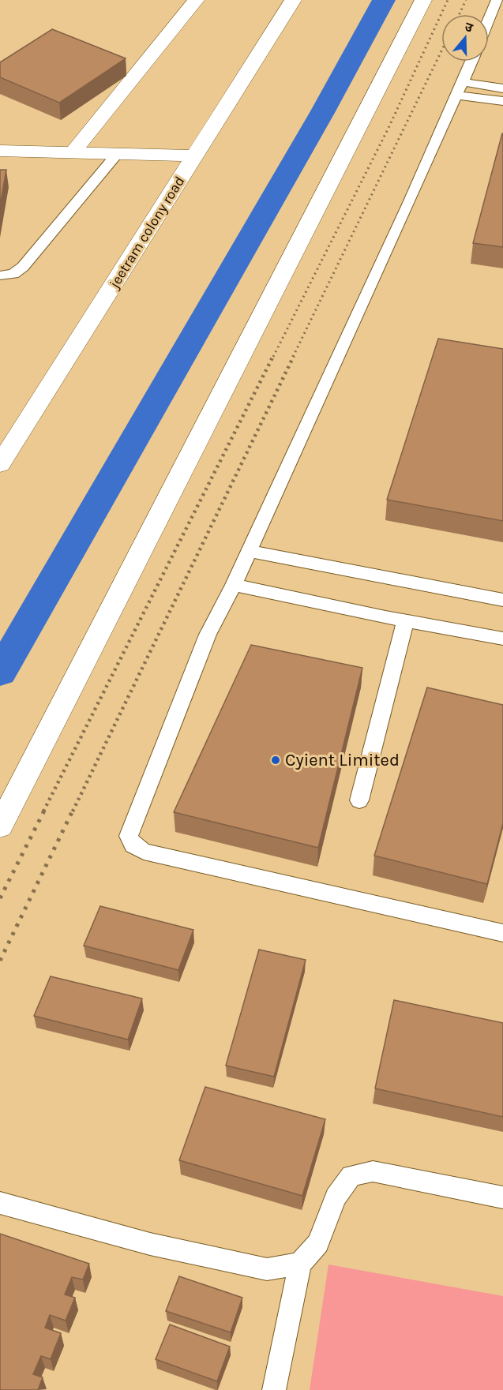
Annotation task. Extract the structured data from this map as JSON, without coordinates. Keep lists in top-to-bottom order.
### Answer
{
  "streets": {
    "street": ["jeetram colony road"]
  },
  "places": ["Cyient Limited"],
  "north": "top"
}
